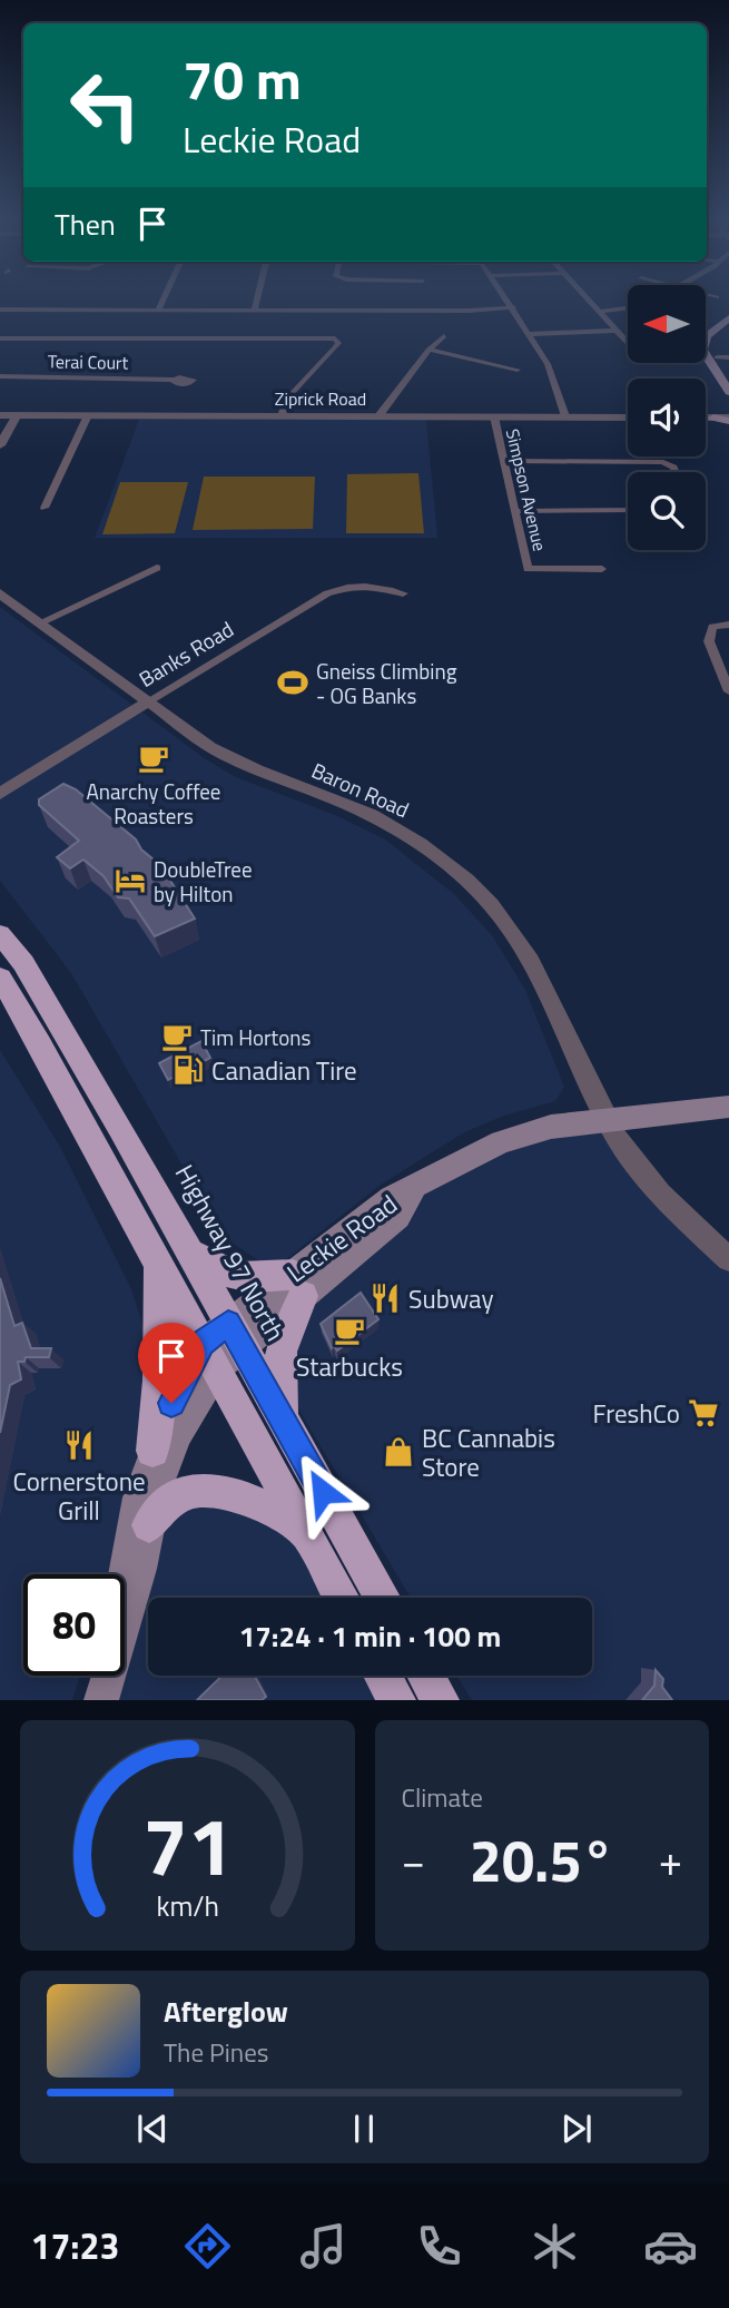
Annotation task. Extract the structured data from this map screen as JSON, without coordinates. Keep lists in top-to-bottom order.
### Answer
{
  "streets": {
    "highway": ["Highway 97 North"],
    "main road": ["Leckie Road"],
    "street": [
      "Terai Court",
      "Ziprick Road",
      "Simpson Avenue",
      "Banks Road",
      "Baron Road"
    ]
  },
  "crossings": [
    ["Ziprick Road", "Simpson Avenue"],
    ["Banks Road", "Baron Road"],
    ["Baron Road", "Leckie Road"],
    ["Leckie Road", "Highway 97 North"]
  ],
  "places": {
    "sports": ["Gneiss Climbing - OG Banks"],
    "cafe": ["Anarchy Coffee Roasters", "Tim Hortons", "Starbucks"],
    "hotel": ["DoubleTree by Hilton"],
    "fuel station": ["Canadian Tire"],
    "restaurant": ["Subway", "Cornerstone Grill"],
    "supermarket": ["FreshCo"],
    "shop": ["BC Cannabis Store"]
  },
  "north": "left",
  "page": {
    "turn": ["70 m", "Leckie Road"],
    "then": "Then",
    "limit": "80",
    "trip": "17:24 · 1 min · 100 m",
    "tile": "Climate",
    "heat": ["−", "20.5°", "+"],
    "song": ["Afterglow", "The Pines"],
    "tabs": "17:23",
    "gauge": ["71", "km/h"]
  }
}
